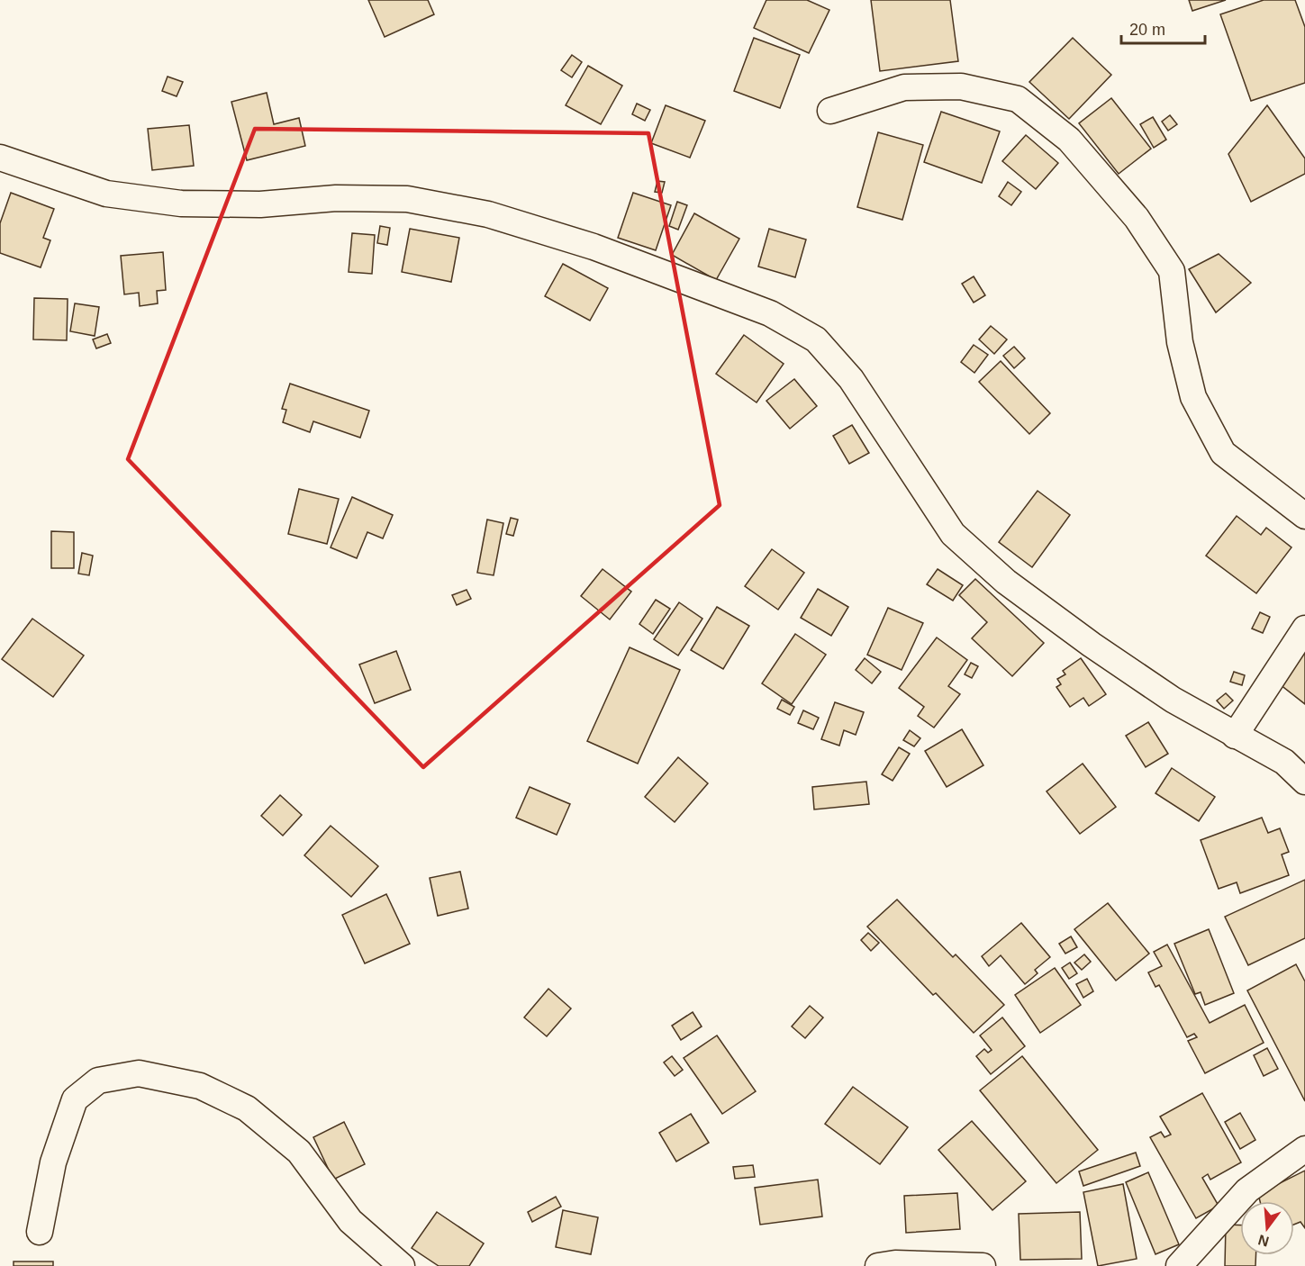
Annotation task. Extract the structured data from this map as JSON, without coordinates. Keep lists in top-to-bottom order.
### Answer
{
  "scale_bar": "20 m",
  "north": "bottom"
}
